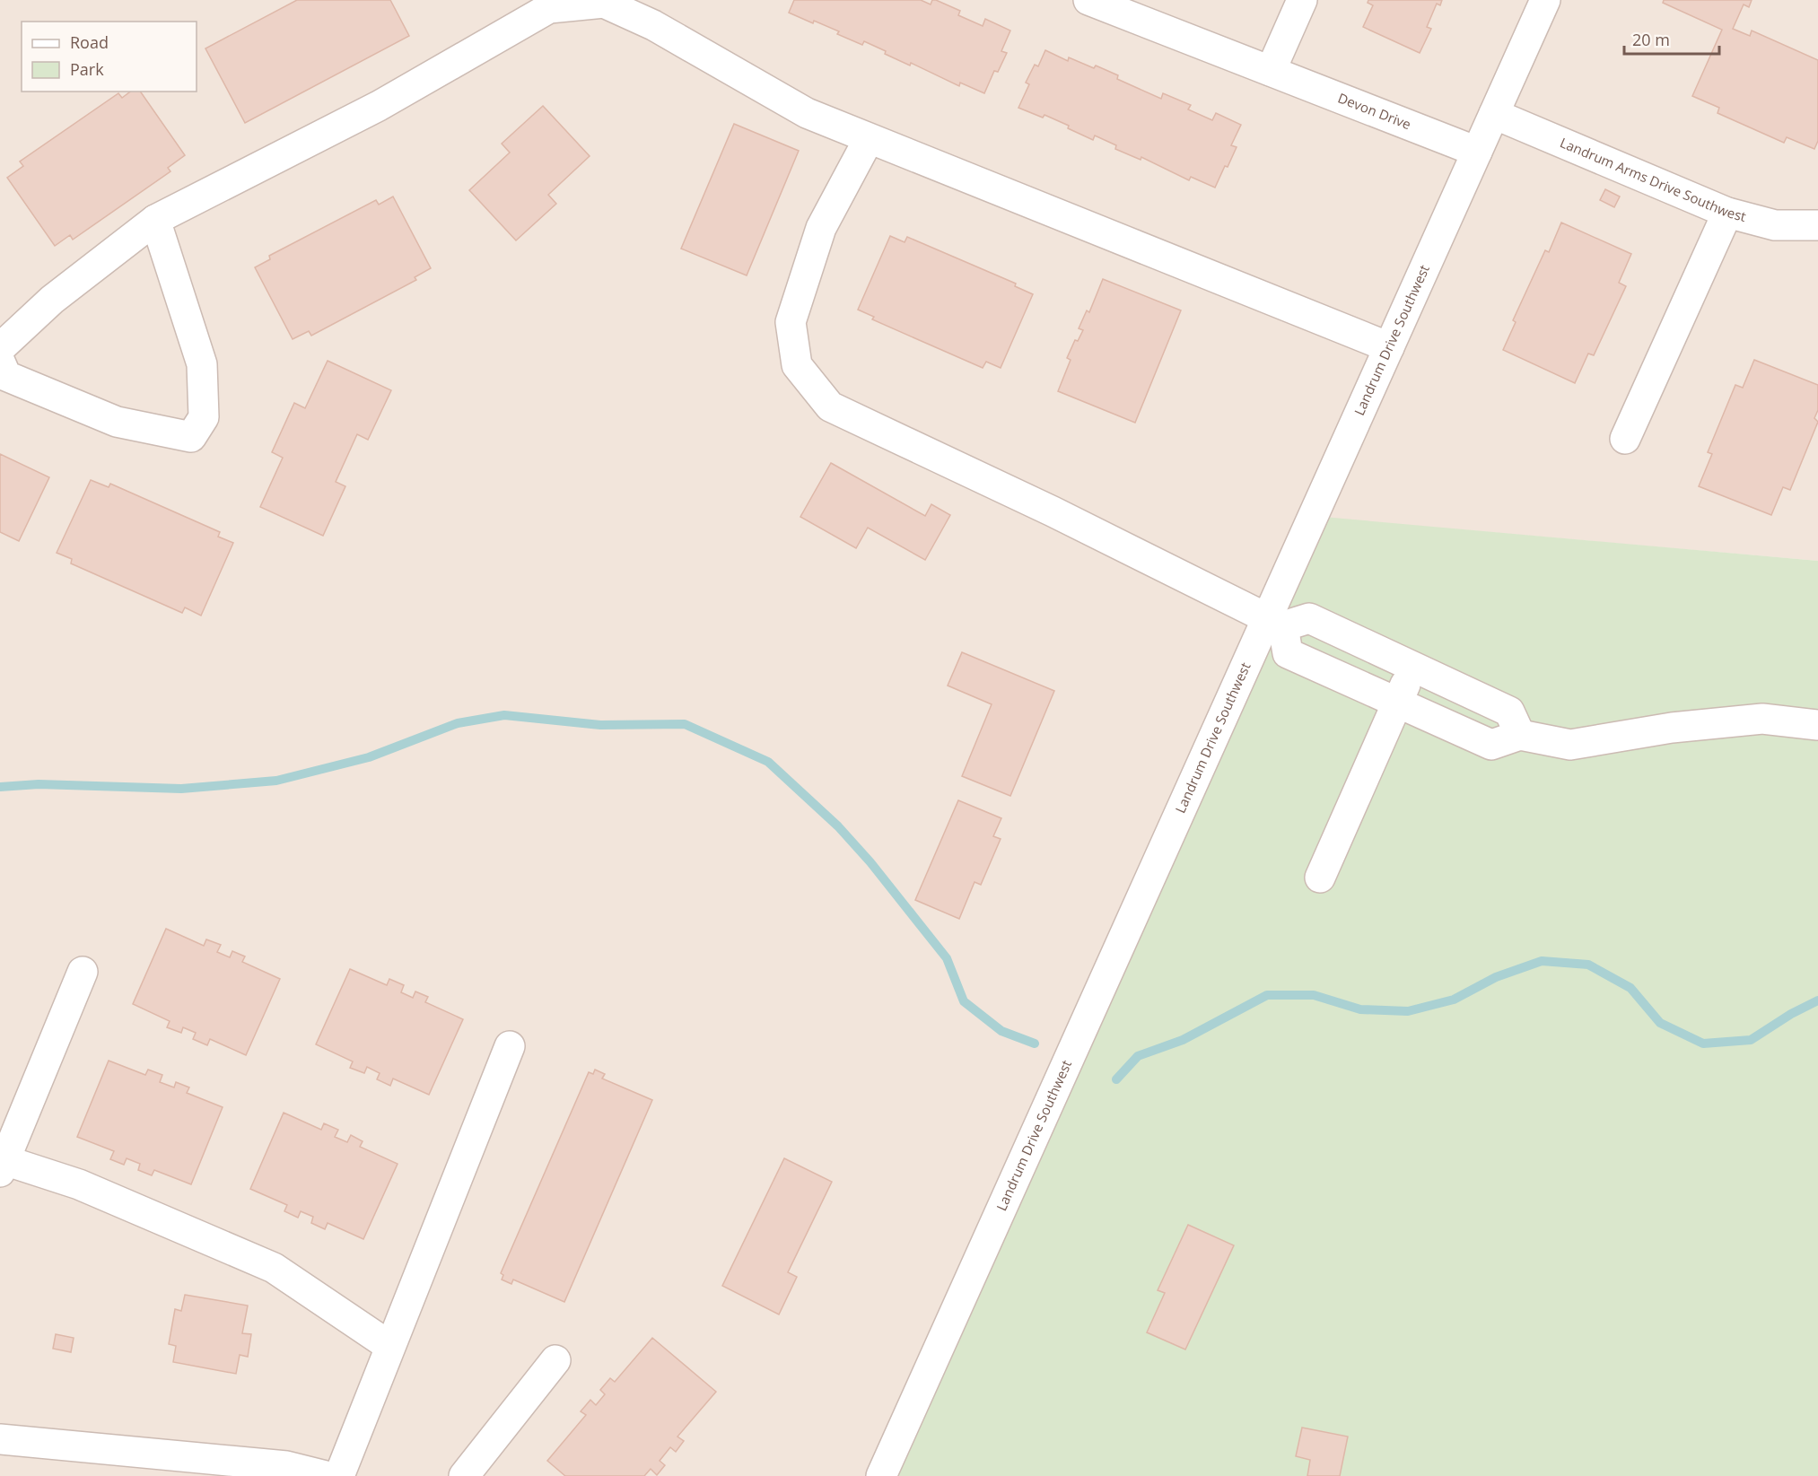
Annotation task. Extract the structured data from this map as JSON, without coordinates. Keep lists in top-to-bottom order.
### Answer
{
  "streets": {
    "street": ["Devon Drive", "Landrum Arms Drive Southwest", "Landrum Drive Southwest"]
  },
  "crossings": [
    ["Devon Drive", "Landrum Drive Southwest"],
    ["Landrum Arms Drive Southwest", "Landrum Drive Southwest"]
  ],
  "legend": ["Road", "Park"],
  "scale_bar": "20 m"
}
